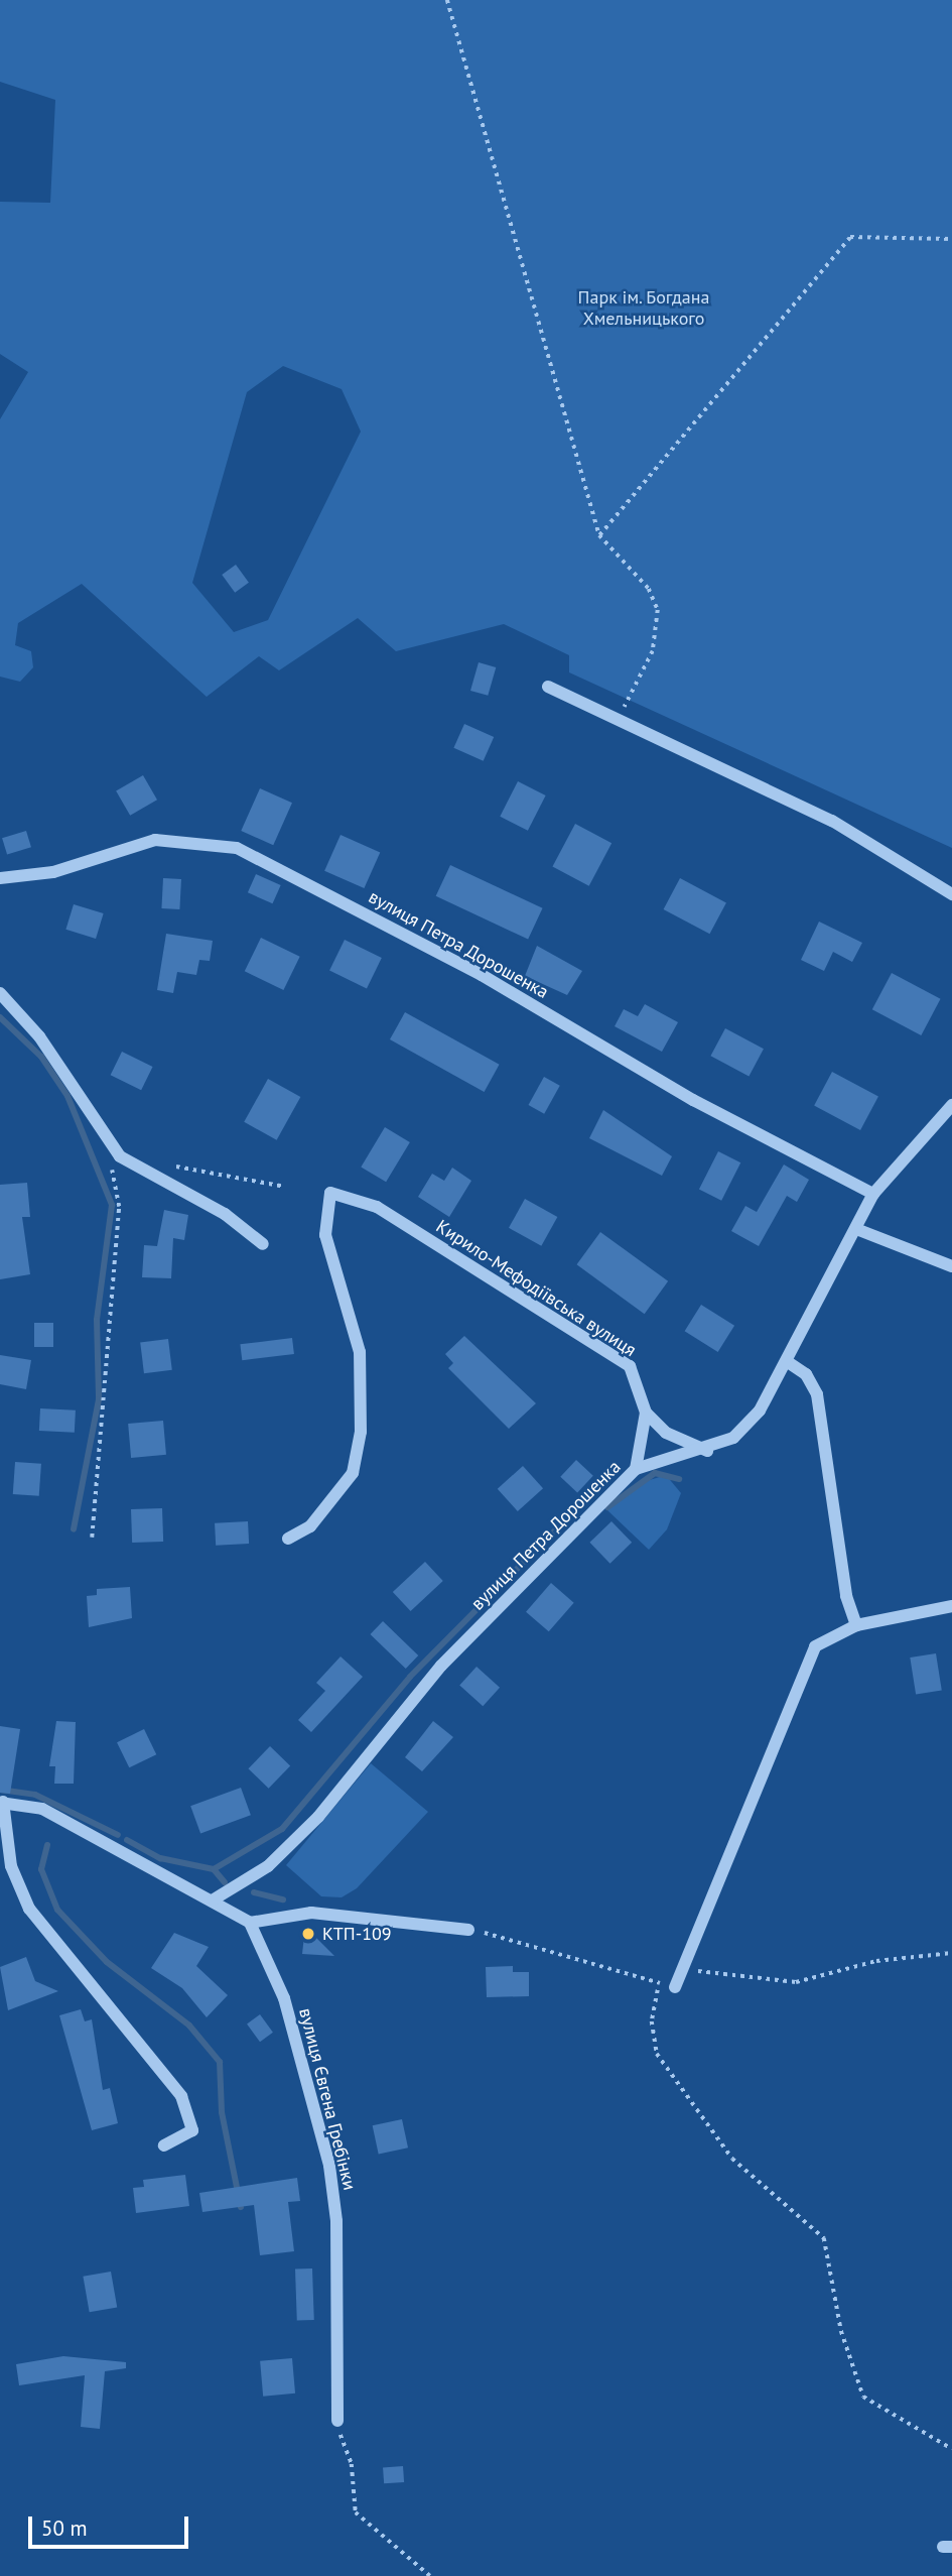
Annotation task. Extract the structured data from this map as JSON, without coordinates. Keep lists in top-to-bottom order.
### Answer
{
  "streets": {
    "street": ["вулиця Петра Дорошенка", "Кирило-Мефодіївська вулиця", "вулиця Євгена Гребінки"]
  },
  "crossings": [
    ["вулиця Петра Дорошенка", "Кирило-Мефодіївська вулиця"]
  ],
  "parks": ["Парк ім. Богдана Хмельницького"],
  "places": ["КТП-109"],
  "scale_bar": "50 m"
}
